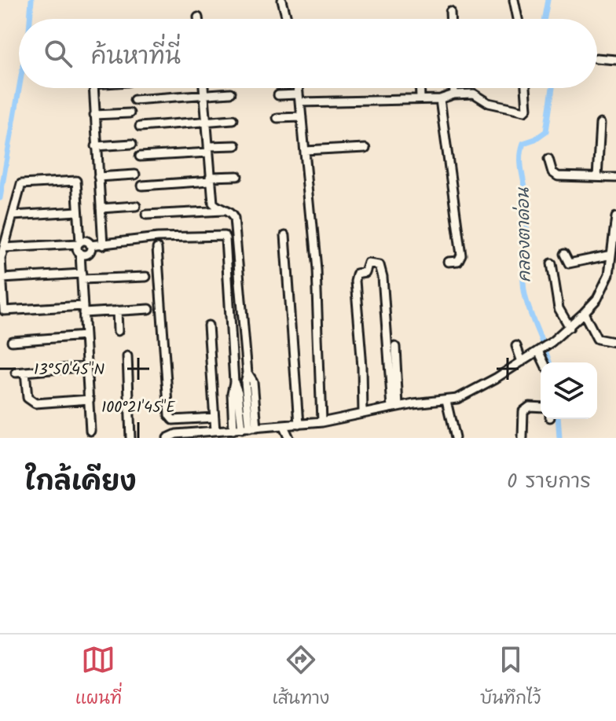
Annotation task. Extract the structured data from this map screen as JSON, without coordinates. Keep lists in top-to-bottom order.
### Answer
{
  "water": ["คลองตาด่อน"],
  "page": {
    "search": "ค้นหาที่นี่",
    "heading": ["ใกล้เคียง", "0 รายการ"],
    "nav": ["แผนที่", "เส้นทาง", "บันทึกไว้"]
  },
  "coordinates": ["13°50'45\"N", "100°21'45\"E"]
}
